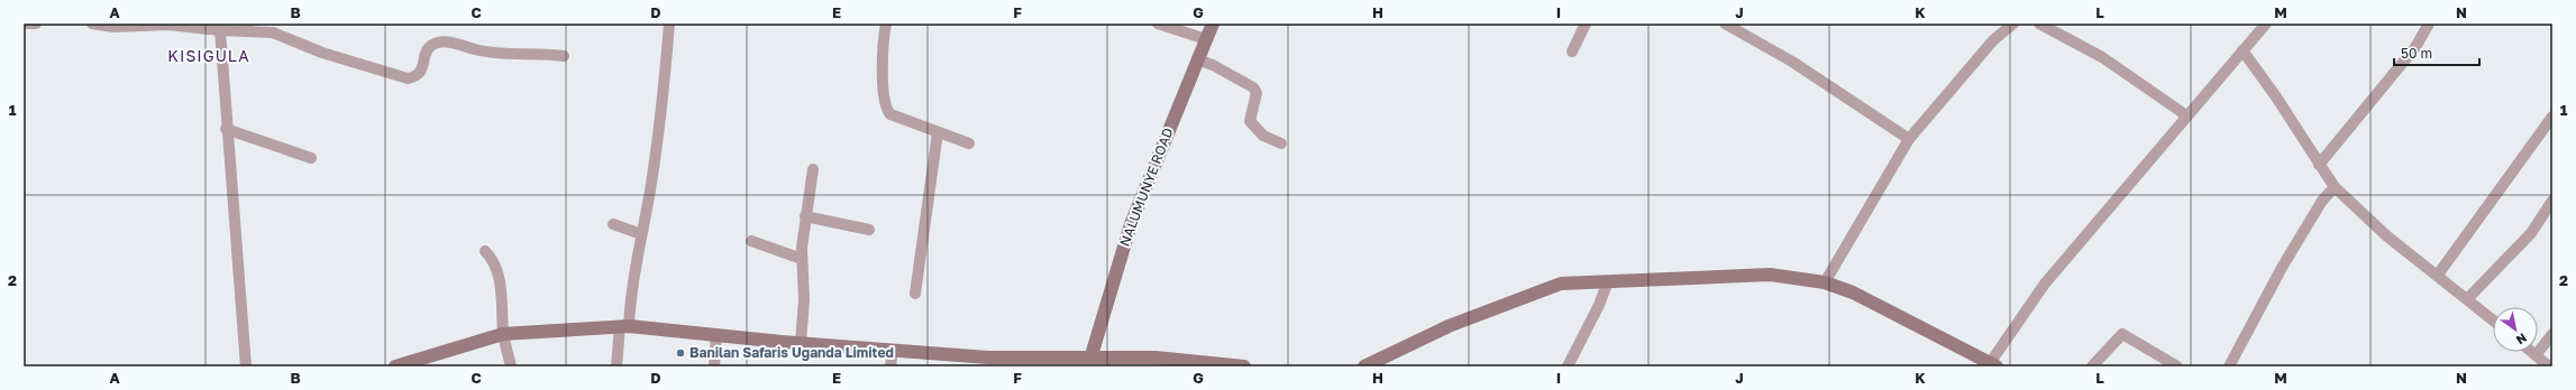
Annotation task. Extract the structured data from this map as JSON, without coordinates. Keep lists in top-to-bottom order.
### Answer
{
  "streets": {
    "street": ["NALUMUNYE ROAD"]
  },
  "districts": ["KISIGULA"],
  "places": ["Banilan Safaris Uganda Limited"],
  "scale_bar": "50 m",
  "north": "bottom right",
  "grid": {
    "columns": [
      "A",
      "B",
      "C",
      "D",
      "E",
      "F",
      "G",
      "H",
      "I",
      "J",
      "K",
      "L",
      "M",
      "N"
    ],
    "rows": ["1", "2"]
  }
}
